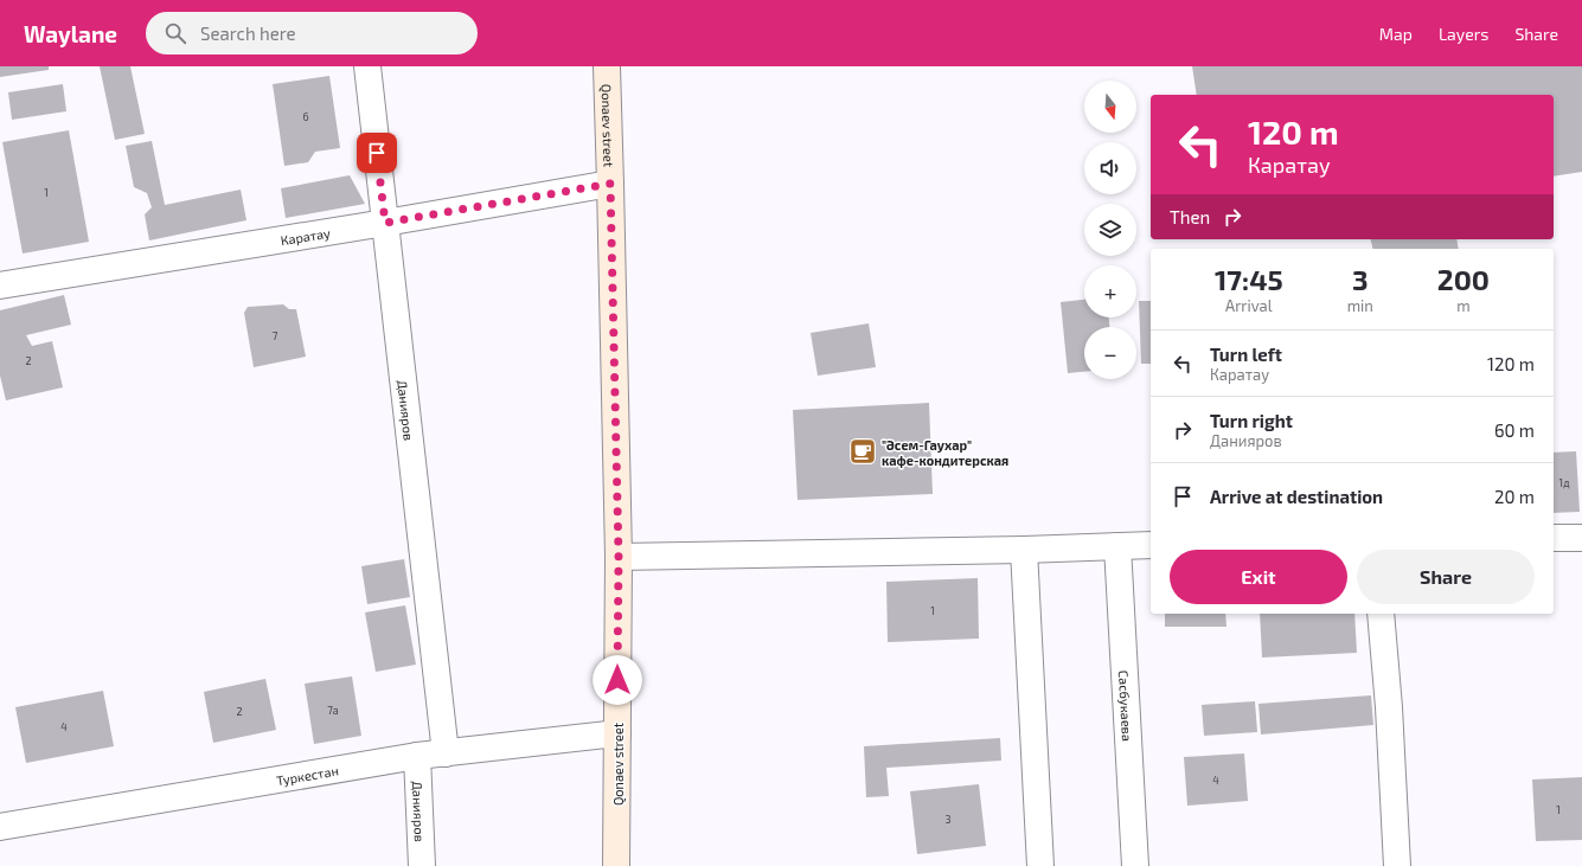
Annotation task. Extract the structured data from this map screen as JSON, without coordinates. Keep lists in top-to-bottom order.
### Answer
{
  "streets": {
    "main road": ["Qonaev street"],
    "street": [
      "Каратау",
      "Данияров",
      "Сасбукаева",
      "Туркестан"
    ]
  },
  "crossings": [
    ["Qonaev street", "Каратау"],
    ["Qonaev street", "Туркестан"],
    ["Каратау", "Данияров"],
    ["Данияров", "Туркестан"]
  ],
  "places": {
    "cafe": ["\"Әсем-Гаухар\" кафе-кондитерская"]
  },
  "house_numbers": [
    "6",
    "1",
    "7",
    "2",
    "1д",
    "1",
    "7а",
    "2",
    "4",
    "4",
    "1",
    "3"
  ],
  "north": "bottom",
  "page": {
    "header": "Waylane",
    "search": "Search here",
    "nav": ["Map", "Layers", "Share"],
    "map_buttons": ["+", "−"],
    "turn": ["120 m", "Каратау"],
    "then": "Then",
    "eta": [
      "17:45",
      "Arrival",
      "3",
      "min",
      "200",
      "m"
    ],
    "list": [
      {
        "name": "Turn left",
        "note": "Каратау",
        "value": "120 m"
      },
      {
        "name": "Turn right",
        "note": "Данияров",
        "value": "60 m"
      },
      {
        "name": "Arrive at destination",
        "value": "20 m"
      }
    ],
    "buttons": ["Exit", "Share"]
  }
}
